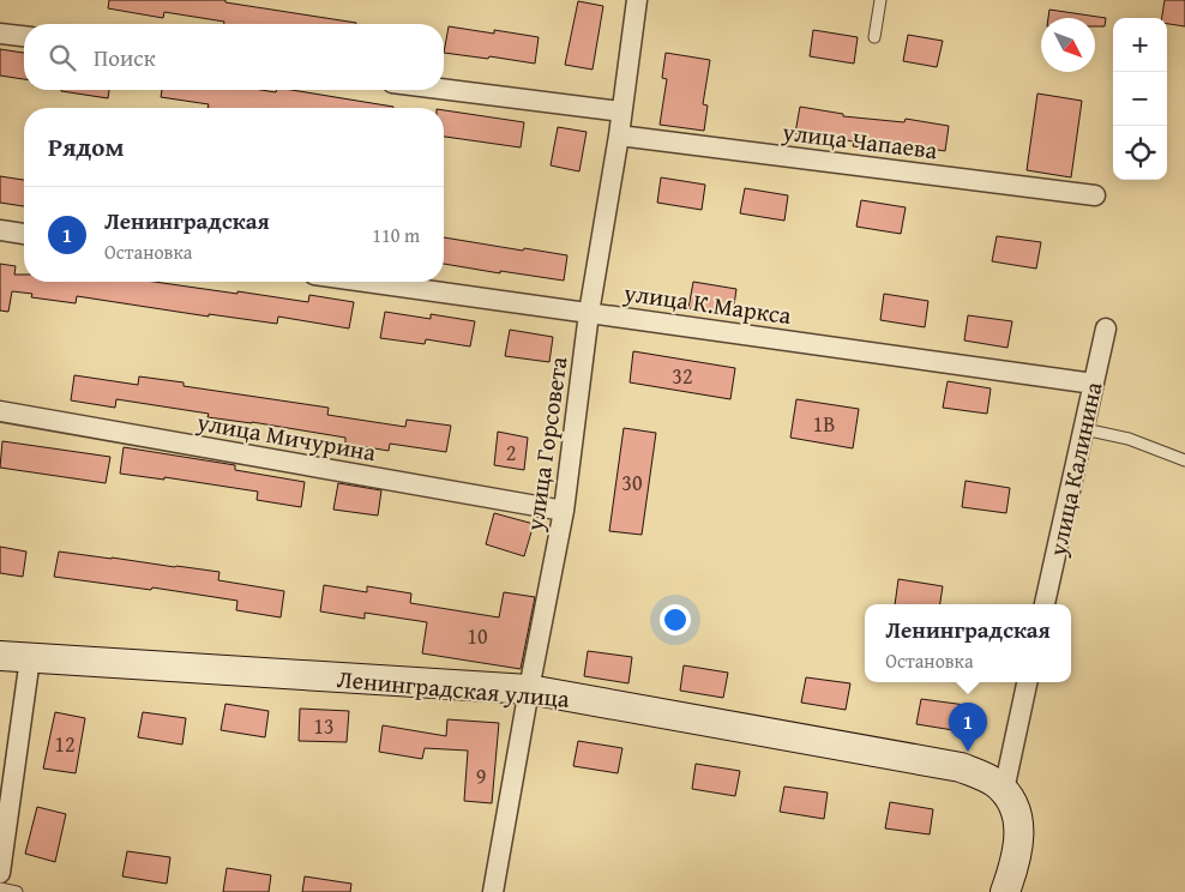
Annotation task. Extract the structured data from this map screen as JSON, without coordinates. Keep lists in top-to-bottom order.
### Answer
{
  "streets": {
    "street": [
      "улица Чапаева",
      "улица К.Маркса",
      "улица Мичурина",
      "улица Горсовета",
      "улица Калинина",
      "Ленинградская улица"
    ]
  },
  "crossings": [
    ["улица Чапаева", "улица Горсовета"],
    ["улица К.Маркса", "улица Горсовета"],
    ["улица К.Маркса", "улица Калинина"],
    ["улица Мичурина", "улица Горсовета"],
    ["улица Горсовета", "Ленинградская улица"]
  ],
  "house_numbers": [
    "32",
    "1В",
    "2",
    "30",
    "10",
    "13",
    "12",
    "9"
  ],
  "north": "bottom right",
  "page": {
    "map_buttons": ["+", "−"],
    "search": "Поиск",
    "heading": "Рядом",
    "list": [
      {
        "mark": "1",
        "name": "Ленинградская",
        "note": "Остановка",
        "value": "110 m"
      }
    ],
    "popup": ["Ленинградская", "Остановка"],
    "pins": "1"
  }
}
